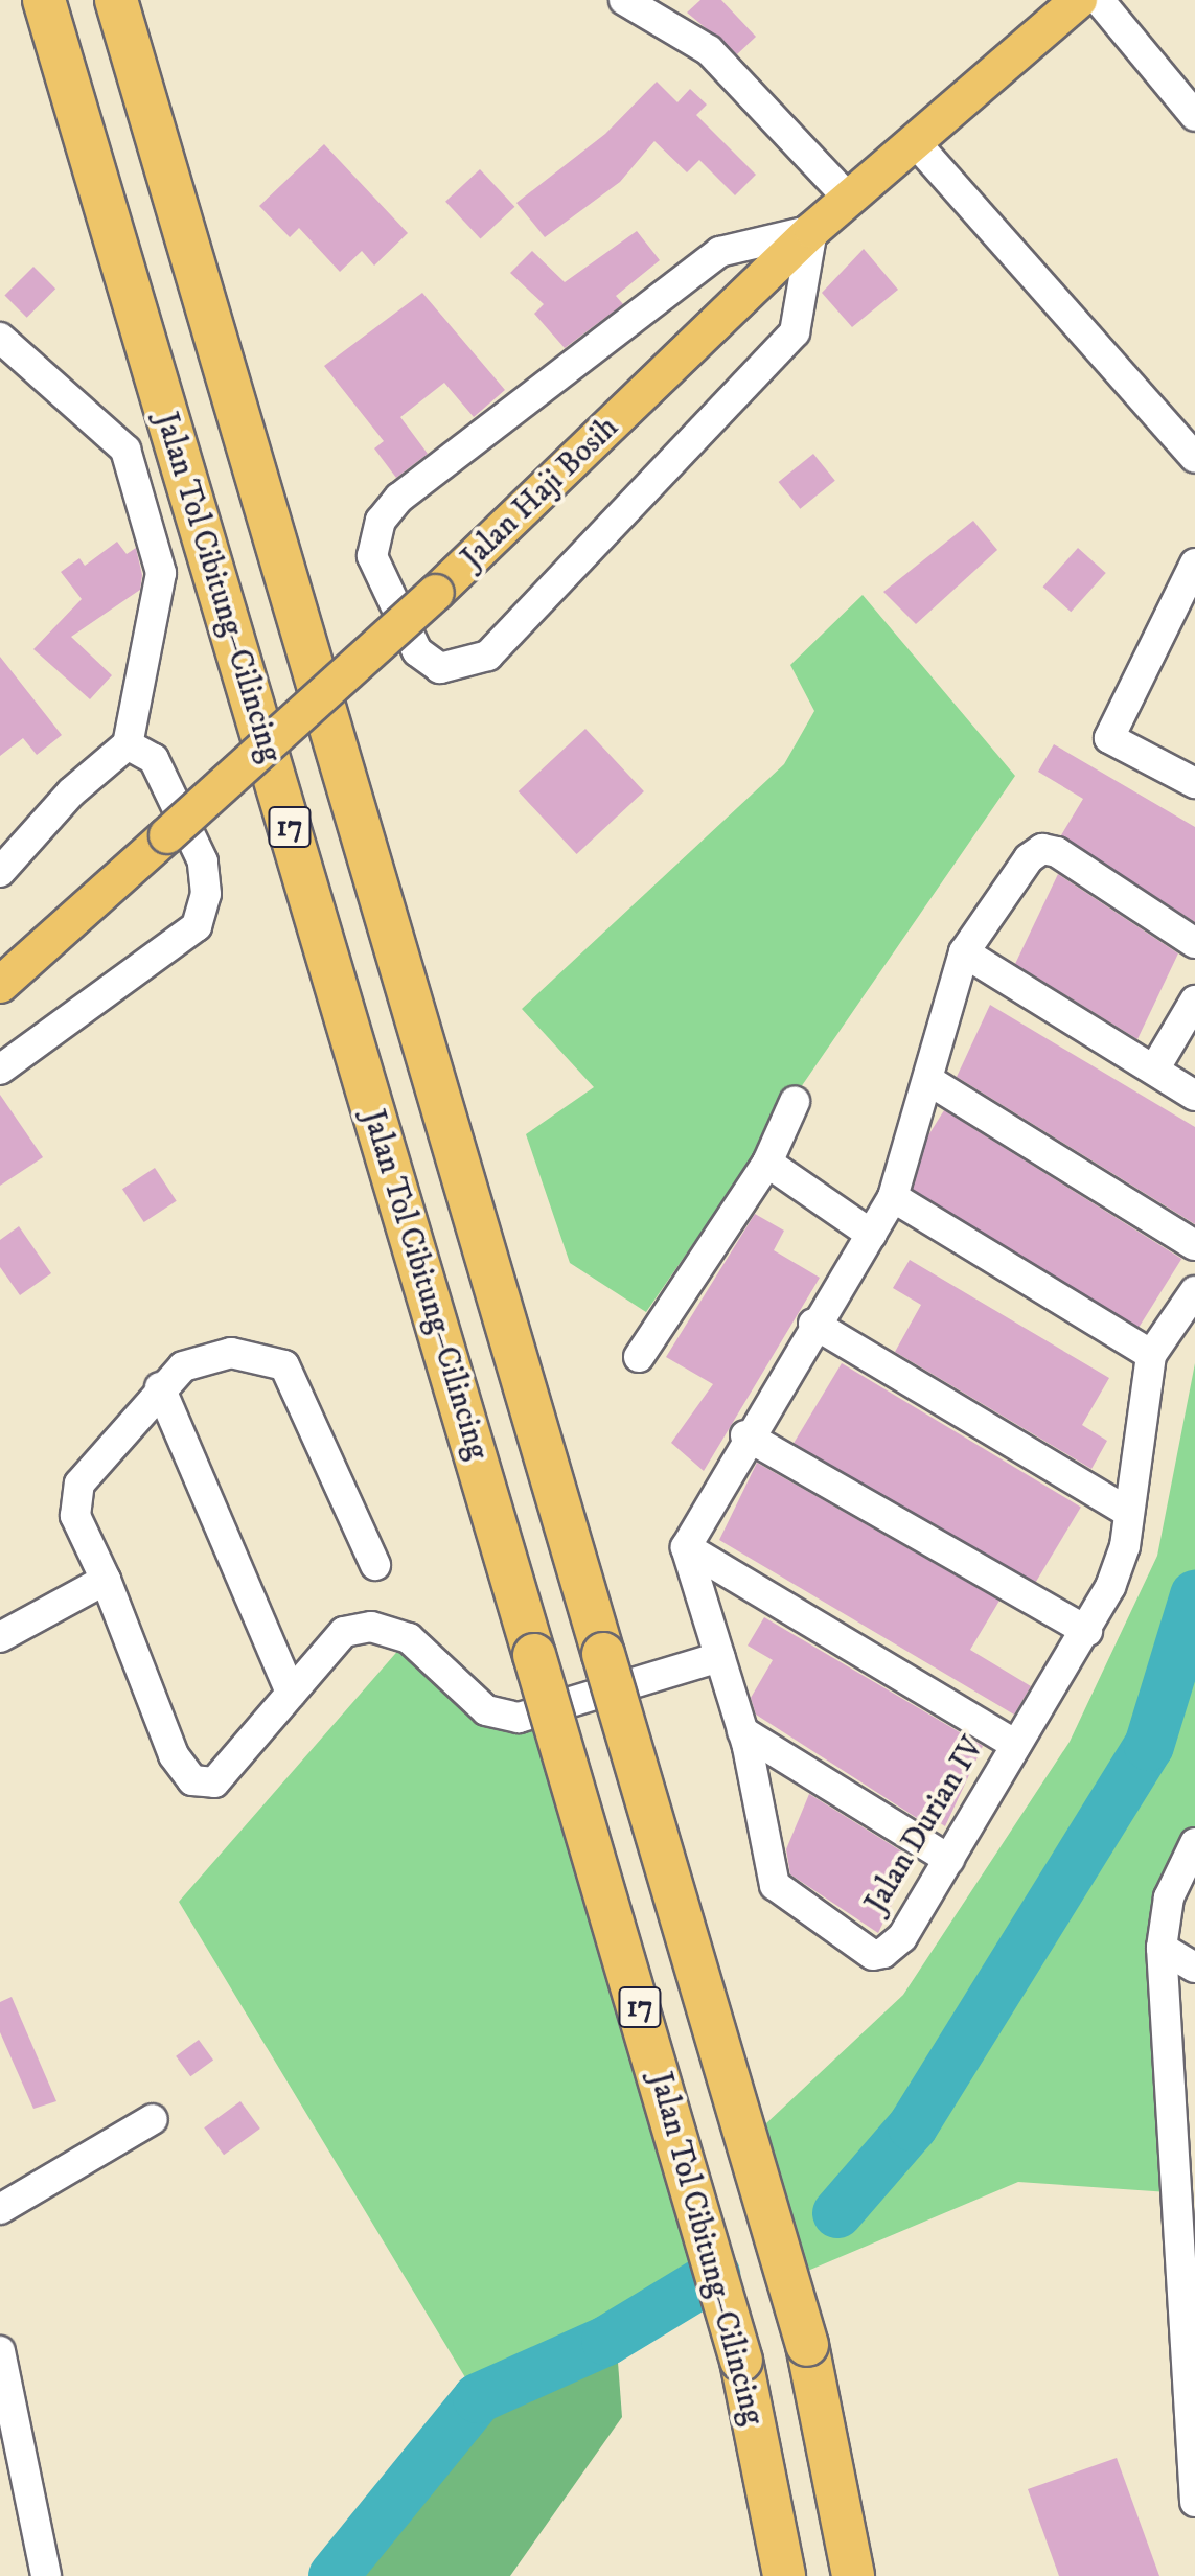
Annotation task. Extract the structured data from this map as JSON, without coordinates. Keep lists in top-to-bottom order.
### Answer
{
  "streets": {
    "highway": ["Jalan Tol Cibitung–Cilincing", "17"],
    "main road": ["Jalan Haji Bosih"],
    "street": ["Jalan Durian IV"]
  }
}
